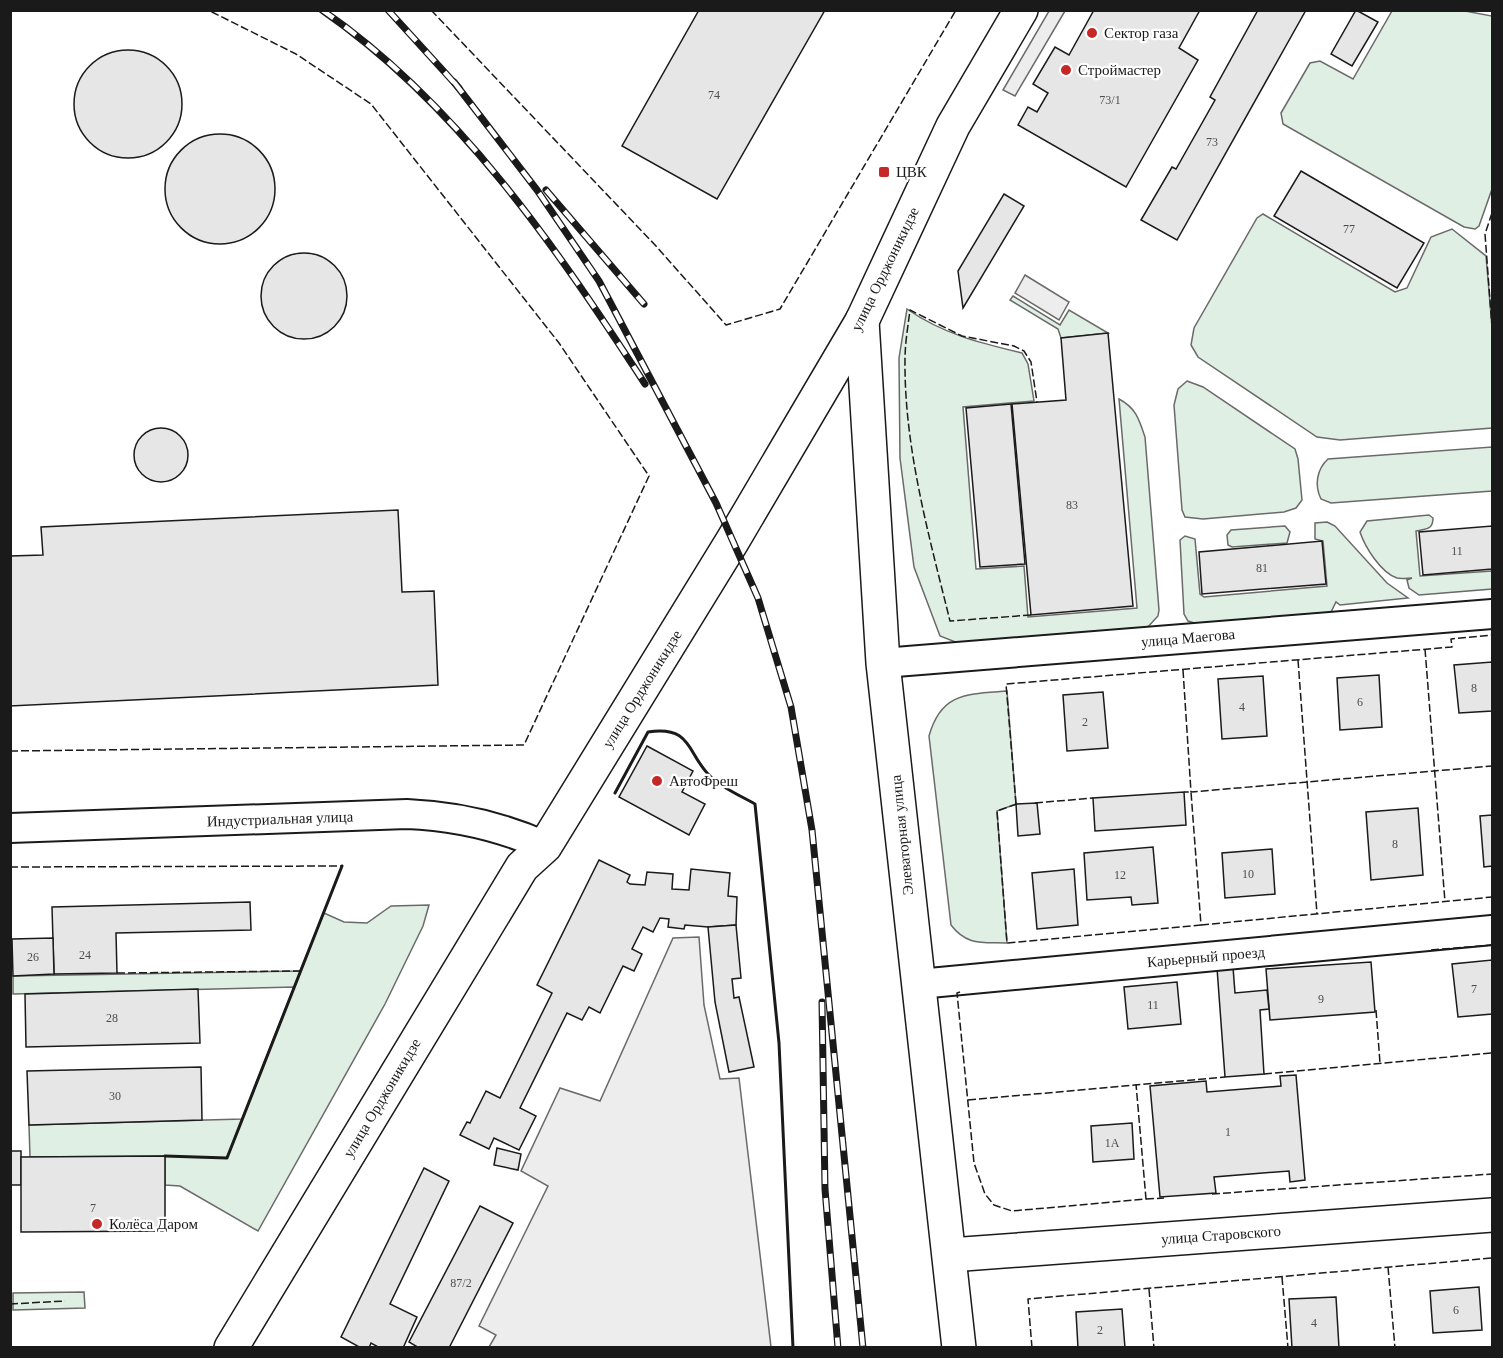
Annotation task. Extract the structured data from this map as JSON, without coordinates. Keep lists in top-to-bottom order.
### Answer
{
  "streets": {
    "main road": ["улица Орджоникидзе", "Элеваторная улица", "улица Старовского"],
    "street": ["улица Маегова", "Индустриальная улица", "Карьерный проезд"]
  },
  "crossings": [
    ["улица Орджоникидзе", "Индустриальная улица"],
    ["улица Орджоникидзе", "Элеваторная улица"],
    ["улица Маегова", "Элеваторная улица"],
    ["Элеваторная улица", "Карьерный проезд"],
    ["Элеваторная улица", "улица Старовского"]
  ],
  "places": {
    "other": [
      "Сектор газа",
      "Строймастер",
      "АвтоФреш",
      "Колёса Даром"
    ],
    "transit": ["ЦВК"]
  },
  "house_numbers": [
    "74",
    "73/1",
    "73",
    "77",
    "83",
    "11",
    "81",
    "8",
    "6",
    "4",
    "2",
    "8",
    "10",
    "12",
    "24",
    "26",
    "7",
    "9",
    "11",
    "28",
    "30",
    "1",
    "1А",
    "7",
    "87/2",
    "6",
    "4",
    "2"
  ]
}
